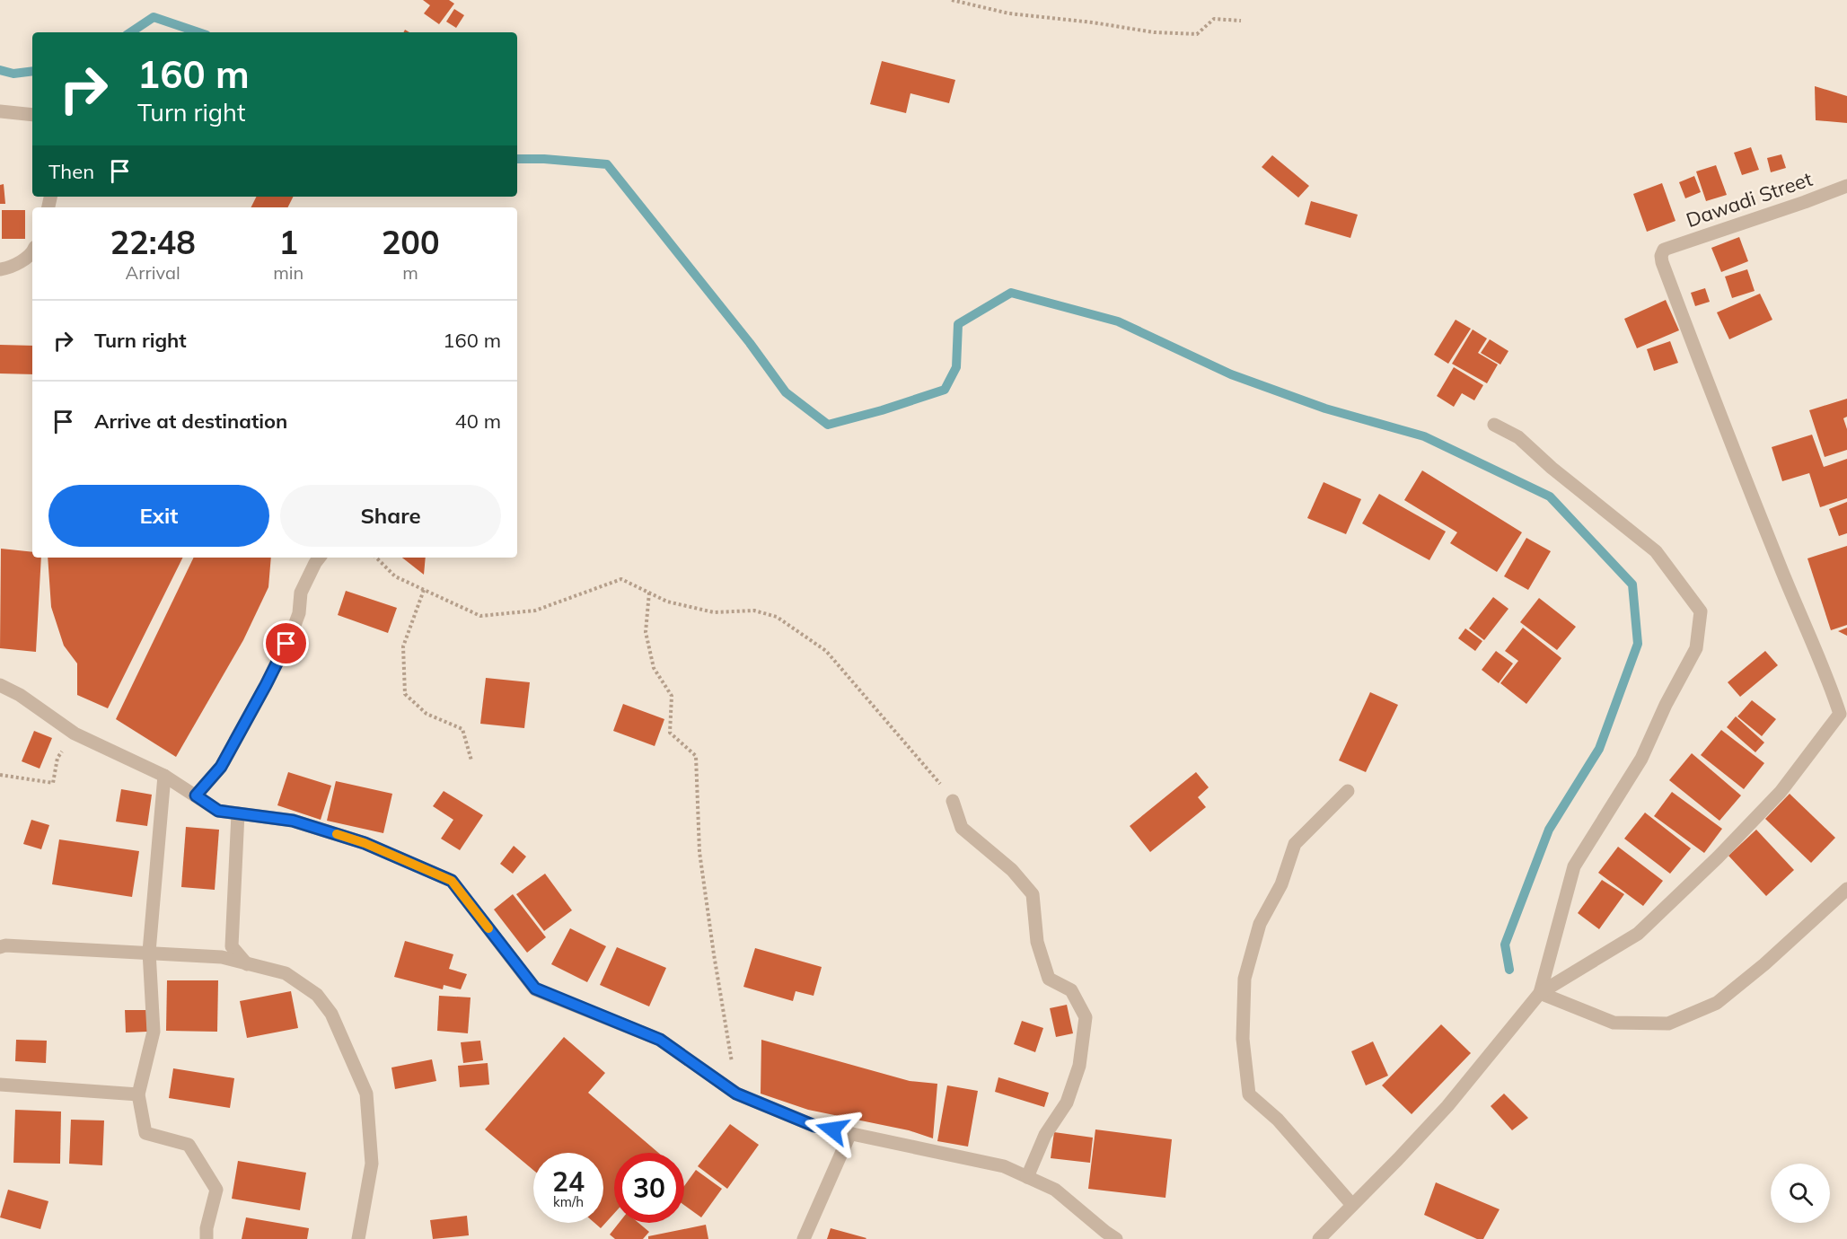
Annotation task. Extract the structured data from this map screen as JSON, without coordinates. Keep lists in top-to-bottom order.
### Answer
{
  "streets": {
    "street": ["Dawadi Street"]
  },
  "page": {
    "turn": ["160 m", "Turn right"],
    "then": "Then",
    "eta": [
      "22:48",
      "Arrival",
      "1",
      "min",
      "200",
      "m"
    ],
    "list": [
      {
        "name": "Turn right",
        "value": "160 m"
      },
      {
        "name": "Arrive at destination",
        "value": "40 m"
      }
    ],
    "buttons": ["Exit", "Share"],
    "speed": "24 km/h",
    "limit": "30"
  }
}
